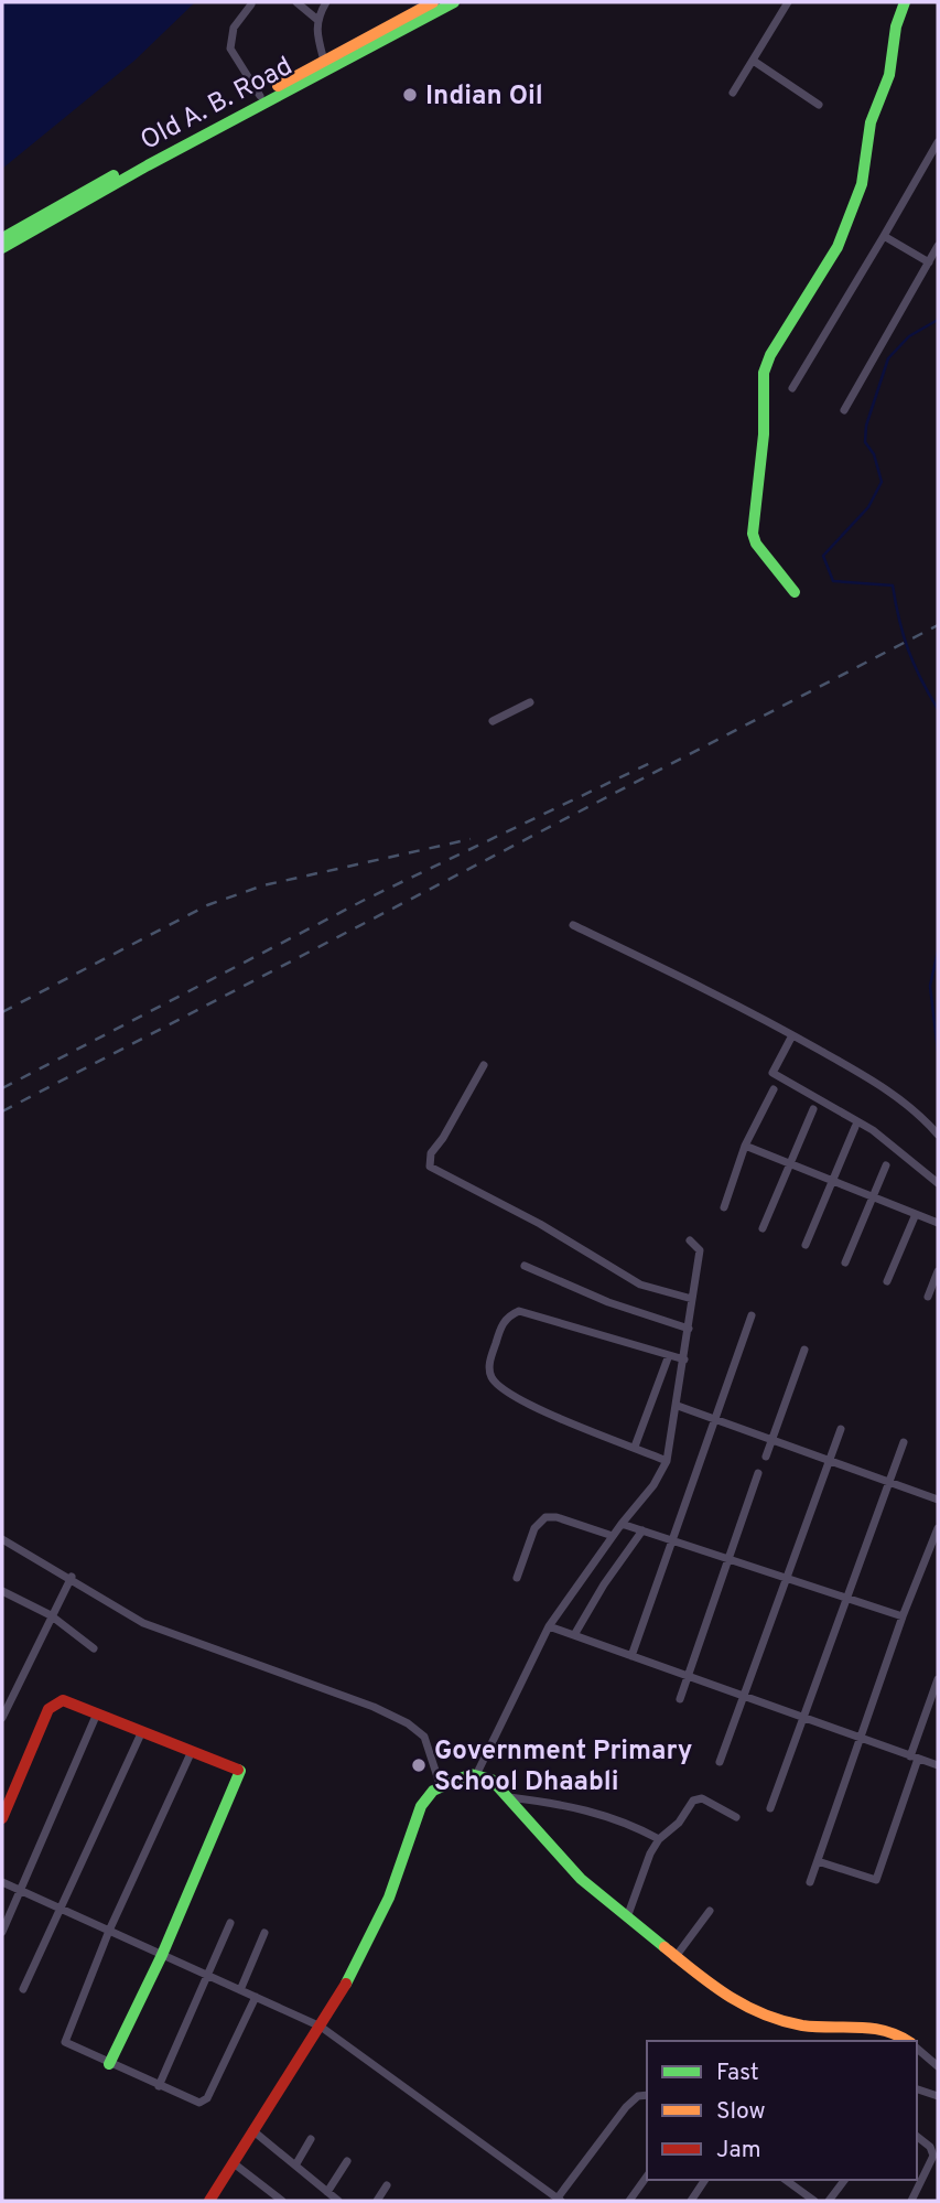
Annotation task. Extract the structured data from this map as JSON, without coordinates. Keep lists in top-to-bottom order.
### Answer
{
  "streets": {
    "street": ["Old A. B. Road"]
  },
  "places": ["Indian Oil", "Government Primary School Dhaabli"],
  "legend": ["Fast", "Slow", "Jam"]
}
